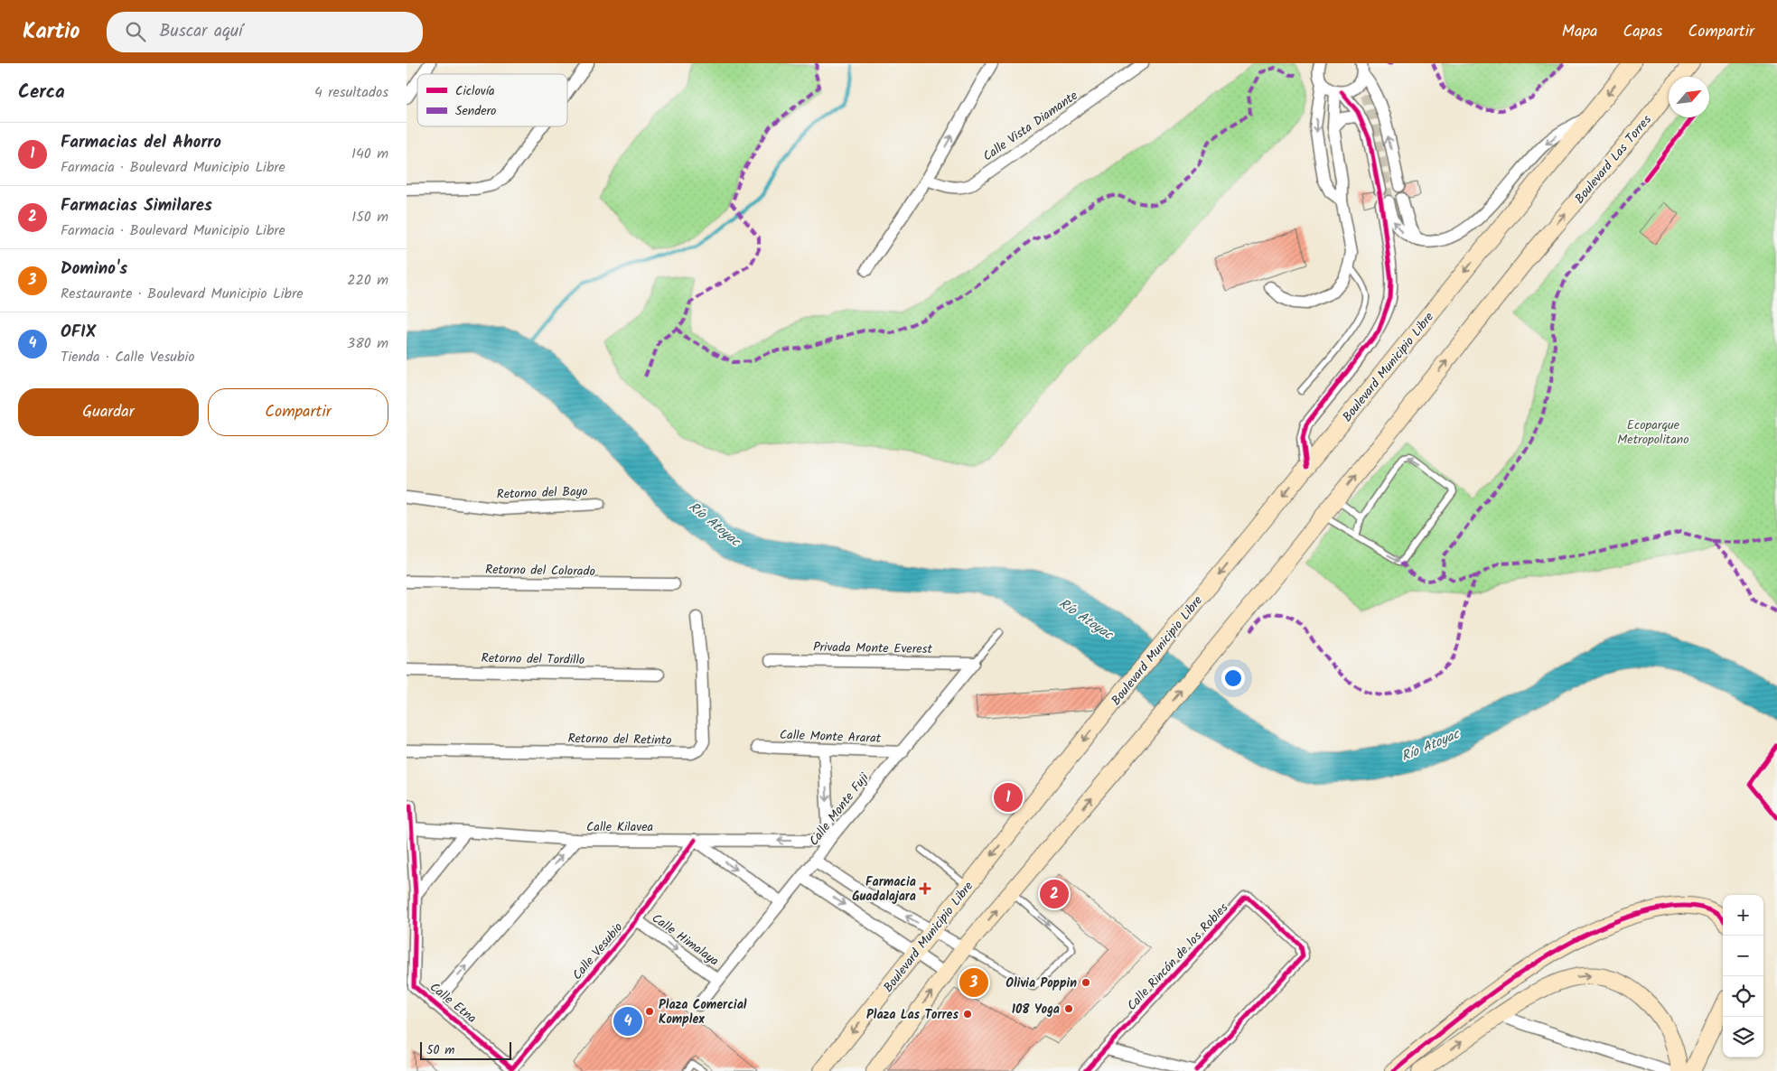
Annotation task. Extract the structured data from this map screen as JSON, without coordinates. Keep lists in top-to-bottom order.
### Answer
{
  "streets": {
    "main road": ["Boulevard Las Torres", "Boulevard Municipio Libre"],
    "street": [
      "Calle Vista Diamante",
      "Retorno del Bayo",
      "Retorno del Colorado",
      "Privada Monte Everest",
      "Retorno del Tordillo",
      "Calle Monte Ararat",
      "Retorno del Retinto",
      "Calle Monte Fuji",
      "Calle Kilavea",
      "Calle Himalaya",
      "Calle Vesubio",
      "Calle Rincón de los Robles",
      "Calle Etna"
    ]
  },
  "crossings": [
    ["Privada Monte Everest", "Calle Monte Fuji"],
    ["Calle Monte Ararat", "Calle Monte Fuji"],
    ["Calle Monte Fuji", "Calle Kilavea"],
    ["Calle Monte Fuji", "Calle Himalaya"],
    ["Calle Kilavea", "Calle Vesubio"],
    ["Calle Kilavea", "Calle Etna"],
    ["Calle Himalaya", "Calle Vesubio"],
    ["Calle Vesubio", "Calle Etna"]
  ],
  "one_way": ["Boulevard Las Torres"],
  "water": ["Río Atoyac"],
  "parks": ["Ecoparque Metropolitano"],
  "places": {
    "health": ["Farmacia Guadalajara"],
    "other": [
      "Olivia Poppin",
      "108 Yoga",
      "Plaza Comercial Komplex",
      "Plaza Las Torres"
    ]
  },
  "legend": ["Ciclovía", "Sendero"],
  "scale_bar": "50 m",
  "north": "top right",
  "page": {
    "header": "Kartio",
    "search": "Buscar aquí",
    "nav": ["Mapa", "Capas", "Compartir"],
    "heading": ["Cerca", "4 resultados"],
    "list": [
      {
        "mark": "1",
        "name": "Farmacias del Ahorro",
        "note": "Farmacia · Boulevard Municipio Libre",
        "value": "140 m"
      },
      {
        "mark": "2",
        "name": "Farmacias Similares",
        "note": "Farmacia · Boulevard Municipio Libre",
        "value": "150 m"
      },
      {
        "mark": "3",
        "name": "Domino's",
        "note": "Restaurante · Boulevard Municipio Libre",
        "value": "220 m"
      },
      {
        "mark": "4",
        "name": "OFIX",
        "note": "Tienda · Calle Vesubio",
        "value": "380 m"
      }
    ],
    "buttons": ["Guardar", "Compartir"],
    "pins": [
      "1",
      "2",
      "3",
      "4"
    ],
    "map_buttons": ["+", "−"],
    "scale": "50 m"
  }
}
